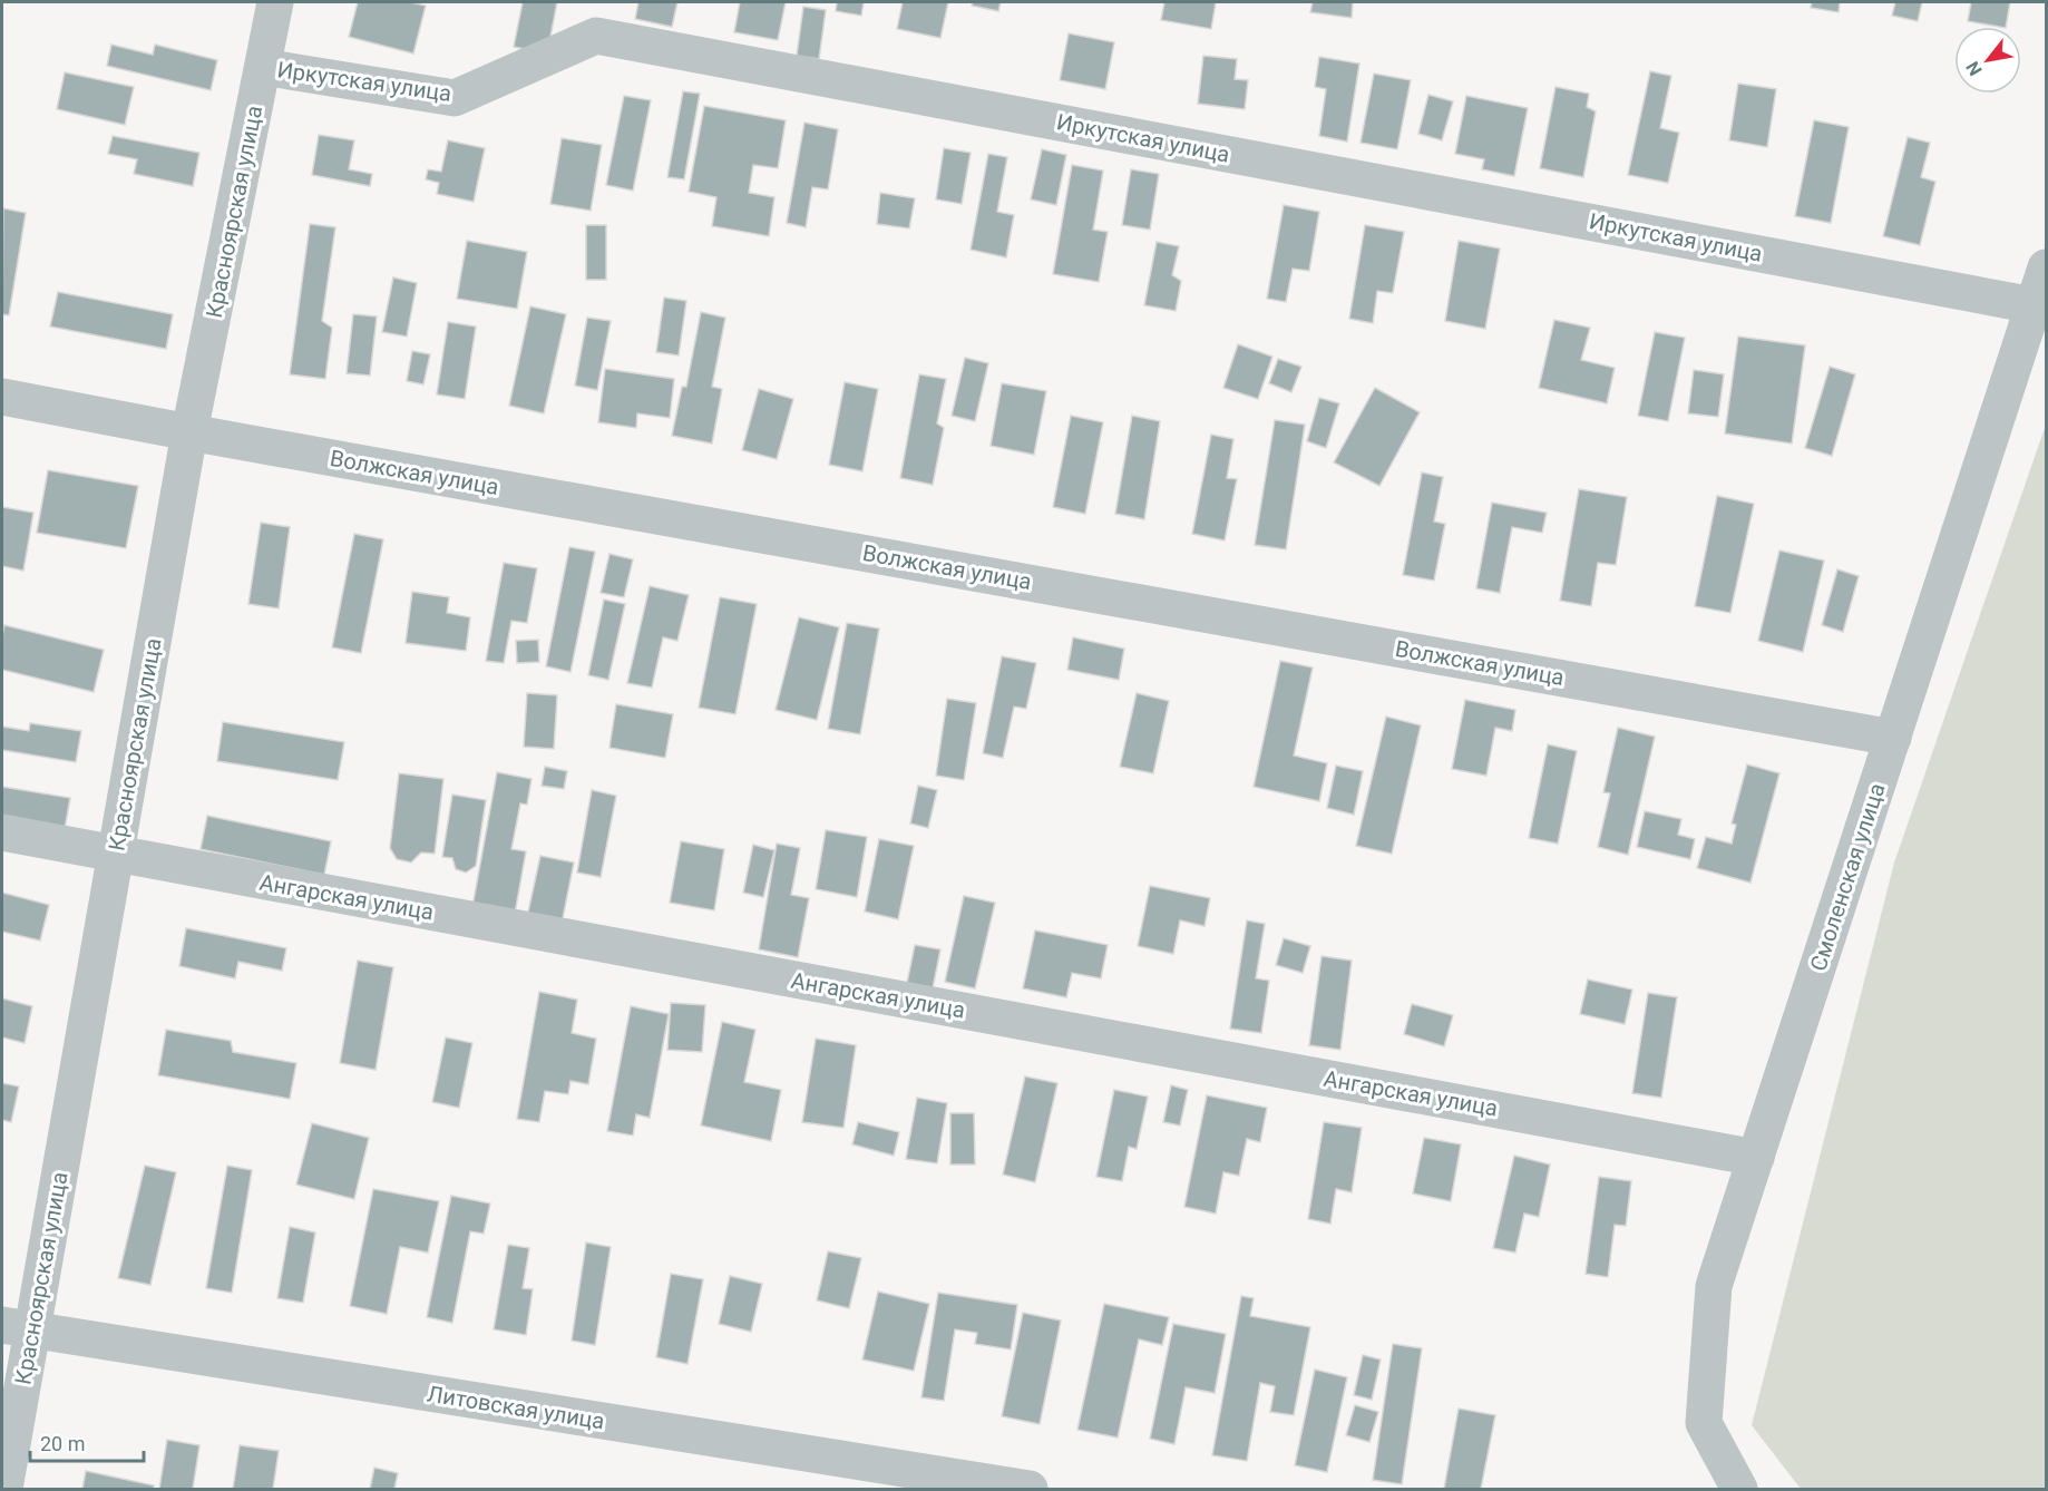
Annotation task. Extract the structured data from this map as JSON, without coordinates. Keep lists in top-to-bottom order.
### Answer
{
  "streets": {
    "street": [
      "Иркутская улица",
      "Красноярская улица",
      "Волжская улица",
      "Смоленская улица",
      "Ангарская улица",
      "Литовская улица"
    ]
  },
  "crossings": [
    ["Иркутская улица", "Красноярская улица"],
    ["Иркутская улица", "Смоленская улица"],
    ["Красноярская улица", "Волжская улица"],
    ["Красноярская улица", "Ангарская улица"],
    ["Красноярская улица", "Литовская улица"],
    ["Волжская улица", "Смоленская улица"],
    ["Смоленская улица", "Ангарская улица"]
  ],
  "scale_bar": "20 m",
  "north": "bottom left"
}
